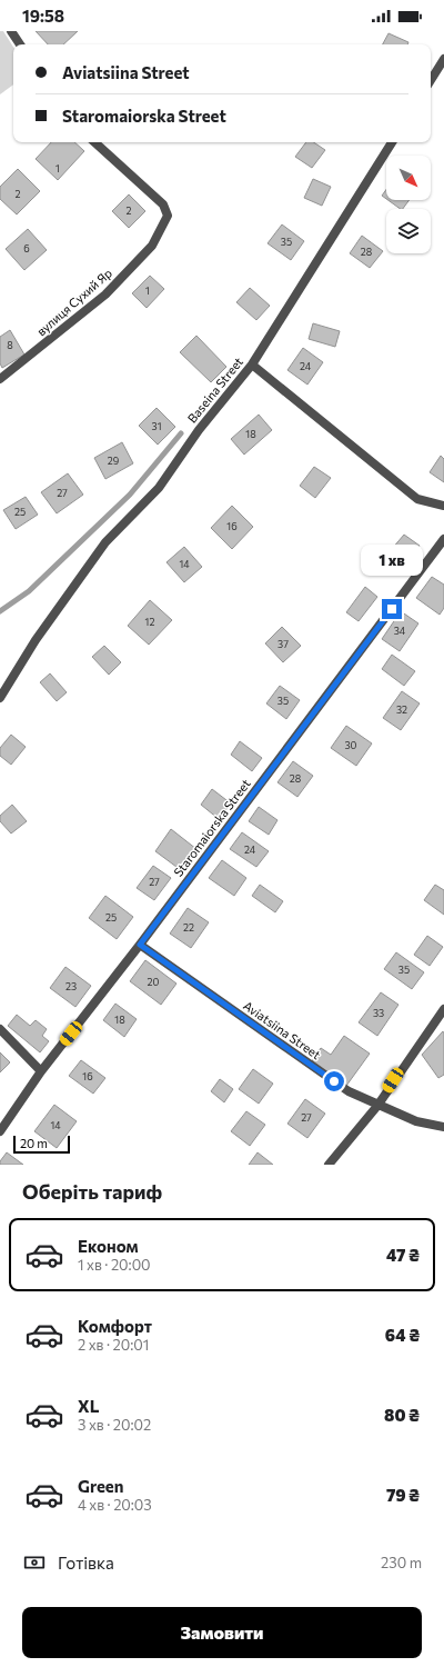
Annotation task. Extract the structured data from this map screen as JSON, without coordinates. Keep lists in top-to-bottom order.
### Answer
{
  "streets": {
    "street": [
      "вулиця Сухий Яр",
      "Baseina Street",
      "Staromaiorska Street",
      "Aviatsiina Street"
    ]
  },
  "crossings": [
    ["Staromaiorska Street", "Aviatsiina Street"]
  ],
  "house_numbers": [
    "1",
    "2",
    "2",
    "35",
    "6",
    "28",
    "1",
    "8",
    "24",
    "31",
    "18",
    "29",
    "27",
    "25",
    "16",
    "14",
    "12",
    "34",
    "37",
    "35",
    "32",
    "30",
    "28",
    "24",
    "27",
    "25",
    "22",
    "35",
    "20",
    "23",
    "33",
    "18",
    "16",
    "27",
    "14"
  ],
  "scale_bar": "20 m",
  "north": "bottom right",
  "page": {
    "status": "19:58",
    "banner": ["Aviatsiina Street", "Staromaiorska Street"],
    "bubble": "1 хв",
    "scale": "20 m",
    "heading": "Оберіть тариф",
    "list": [
      {
        "name": "Економ",
        "note": "1 хв · 20:00",
        "value": "47 ₴"
      },
      {
        "name": "Комфорт",
        "note": "2 хв · 20:01",
        "value": "64 ₴"
      },
      {
        "name": "XL",
        "note": "3 хв · 20:02",
        "value": "80 ₴"
      },
      {
        "name": "Green",
        "note": "4 хв · 20:03",
        "value": "79 ₴"
      }
    ],
    "pay": ["Готівка", "230 m"],
    "buttons": "Замовити"
  }
}
